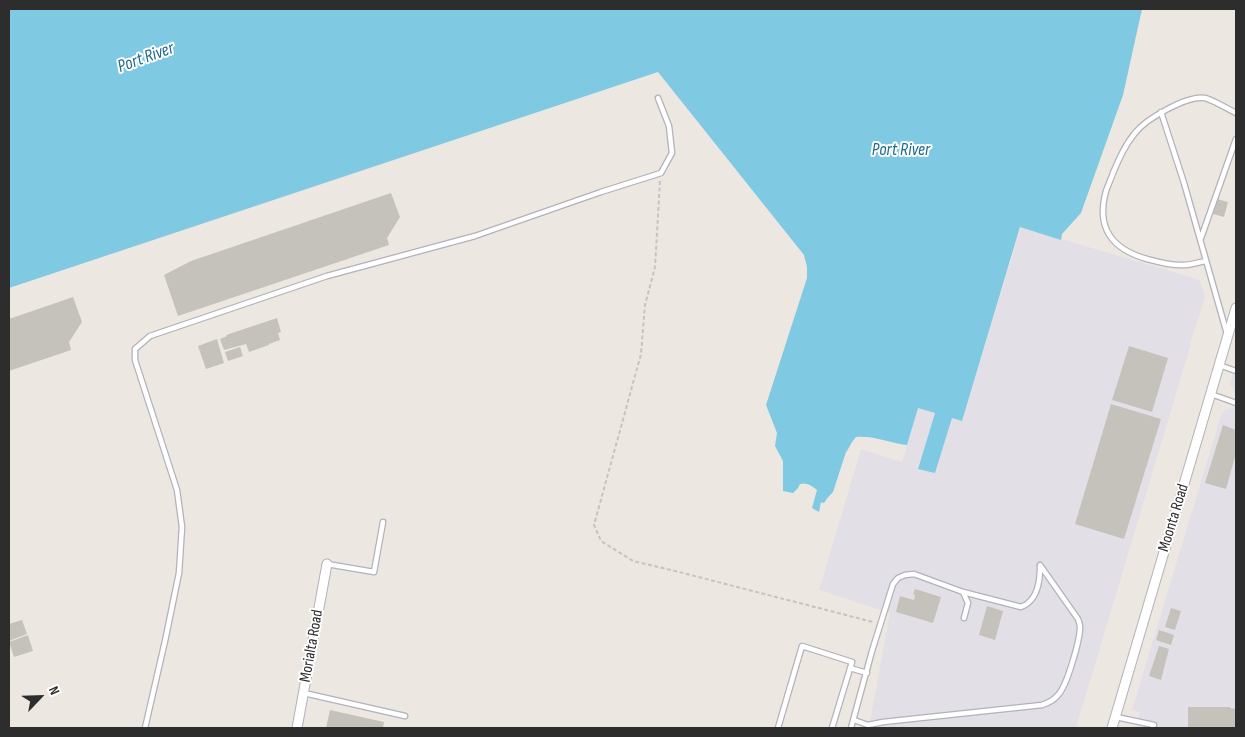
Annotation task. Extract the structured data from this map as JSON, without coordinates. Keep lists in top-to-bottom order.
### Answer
{
  "streets": {
    "street": ["Moonta Road", "Morialta Road"]
  },
  "water": ["Port River"],
  "north": "top right"
}
